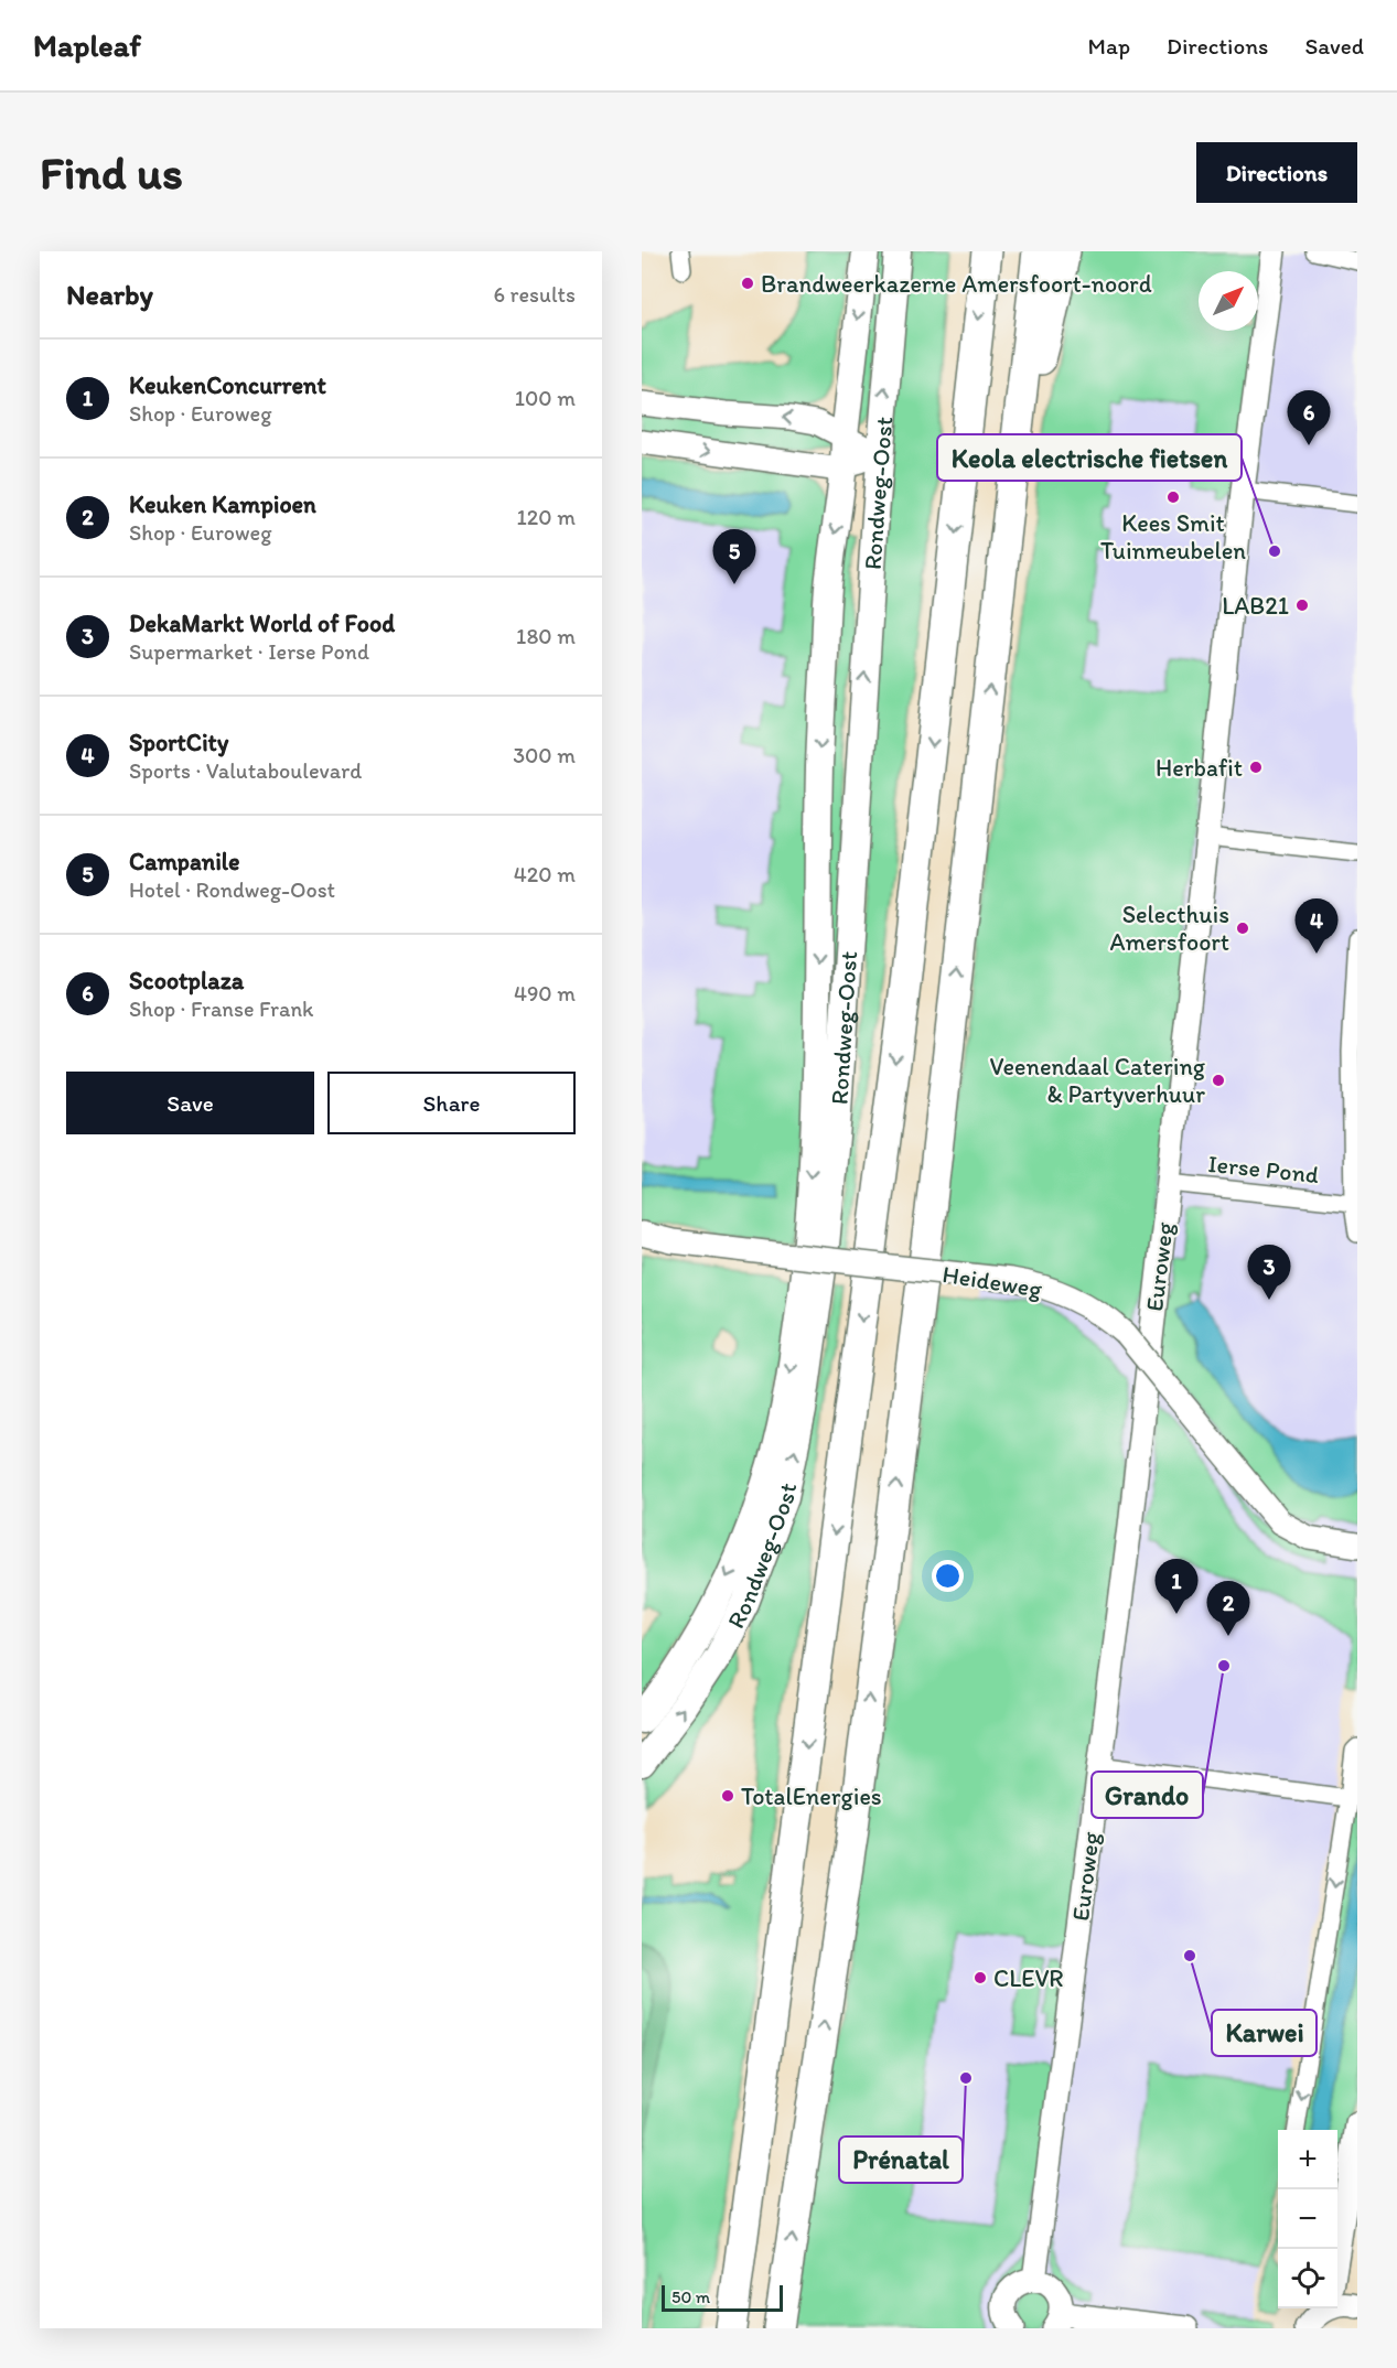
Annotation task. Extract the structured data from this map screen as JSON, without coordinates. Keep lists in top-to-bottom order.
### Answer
{
  "streets": {
    "main road": ["Rondweg-Oost"],
    "street": ["Ierse Pond", "Euroweg", "Heideweg"]
  },
  "crossings": [
    ["Ierse Pond", "Euroweg"]
  ],
  "places": [
    "Brandweerkazerne Amersfoort-noord",
    "Kees Smit Tuinmeubelen",
    "Keola electrische fietsen",
    "LAB21",
    "Herbafit",
    "Selecthuis Amersfoort",
    "Veenendaal Catering & Partyverhuur",
    "Grando",
    "TotalEnergies",
    "Karwei",
    "CLEVR",
    "Prénatal"
  ],
  "scale_bar": "50 m",
  "north": "top right",
  "page": {
    "header": "Mapleaf",
    "nav": ["Map", "Directions", "Saved"],
    "buttons": [
      "Directions",
      ["Save", "Share"]
    ],
    "title": "Find us",
    "heading": ["Nearby", "6 results"],
    "list": [
      {
        "mark": "1",
        "name": "KeukenConcurrent",
        "note": "Shop · Euroweg",
        "value": "100 m"
      },
      {
        "mark": "2",
        "name": "Keuken Kampioen",
        "note": "Shop · Euroweg",
        "value": "120 m"
      },
      {
        "mark": "3",
        "name": "DekaMarkt World of Food",
        "note": "Supermarket · Ierse Pond",
        "value": "180 m"
      },
      {
        "mark": "4",
        "name": "SportCity",
        "note": "Sports · Valutaboulevard",
        "value": "300 m"
      },
      {
        "mark": "5",
        "name": "Campanile",
        "note": "Hotel · Rondweg-Oost",
        "value": "420 m"
      },
      {
        "mark": "6",
        "name": "Scootplaza",
        "note": "Shop · Franse Frank",
        "value": "490 m"
      }
    ],
    "pins": [
      "6",
      "5",
      "4",
      "3",
      "1",
      "2"
    ],
    "map_buttons": ["+", "−"],
    "scale": "50 m"
  }
}
